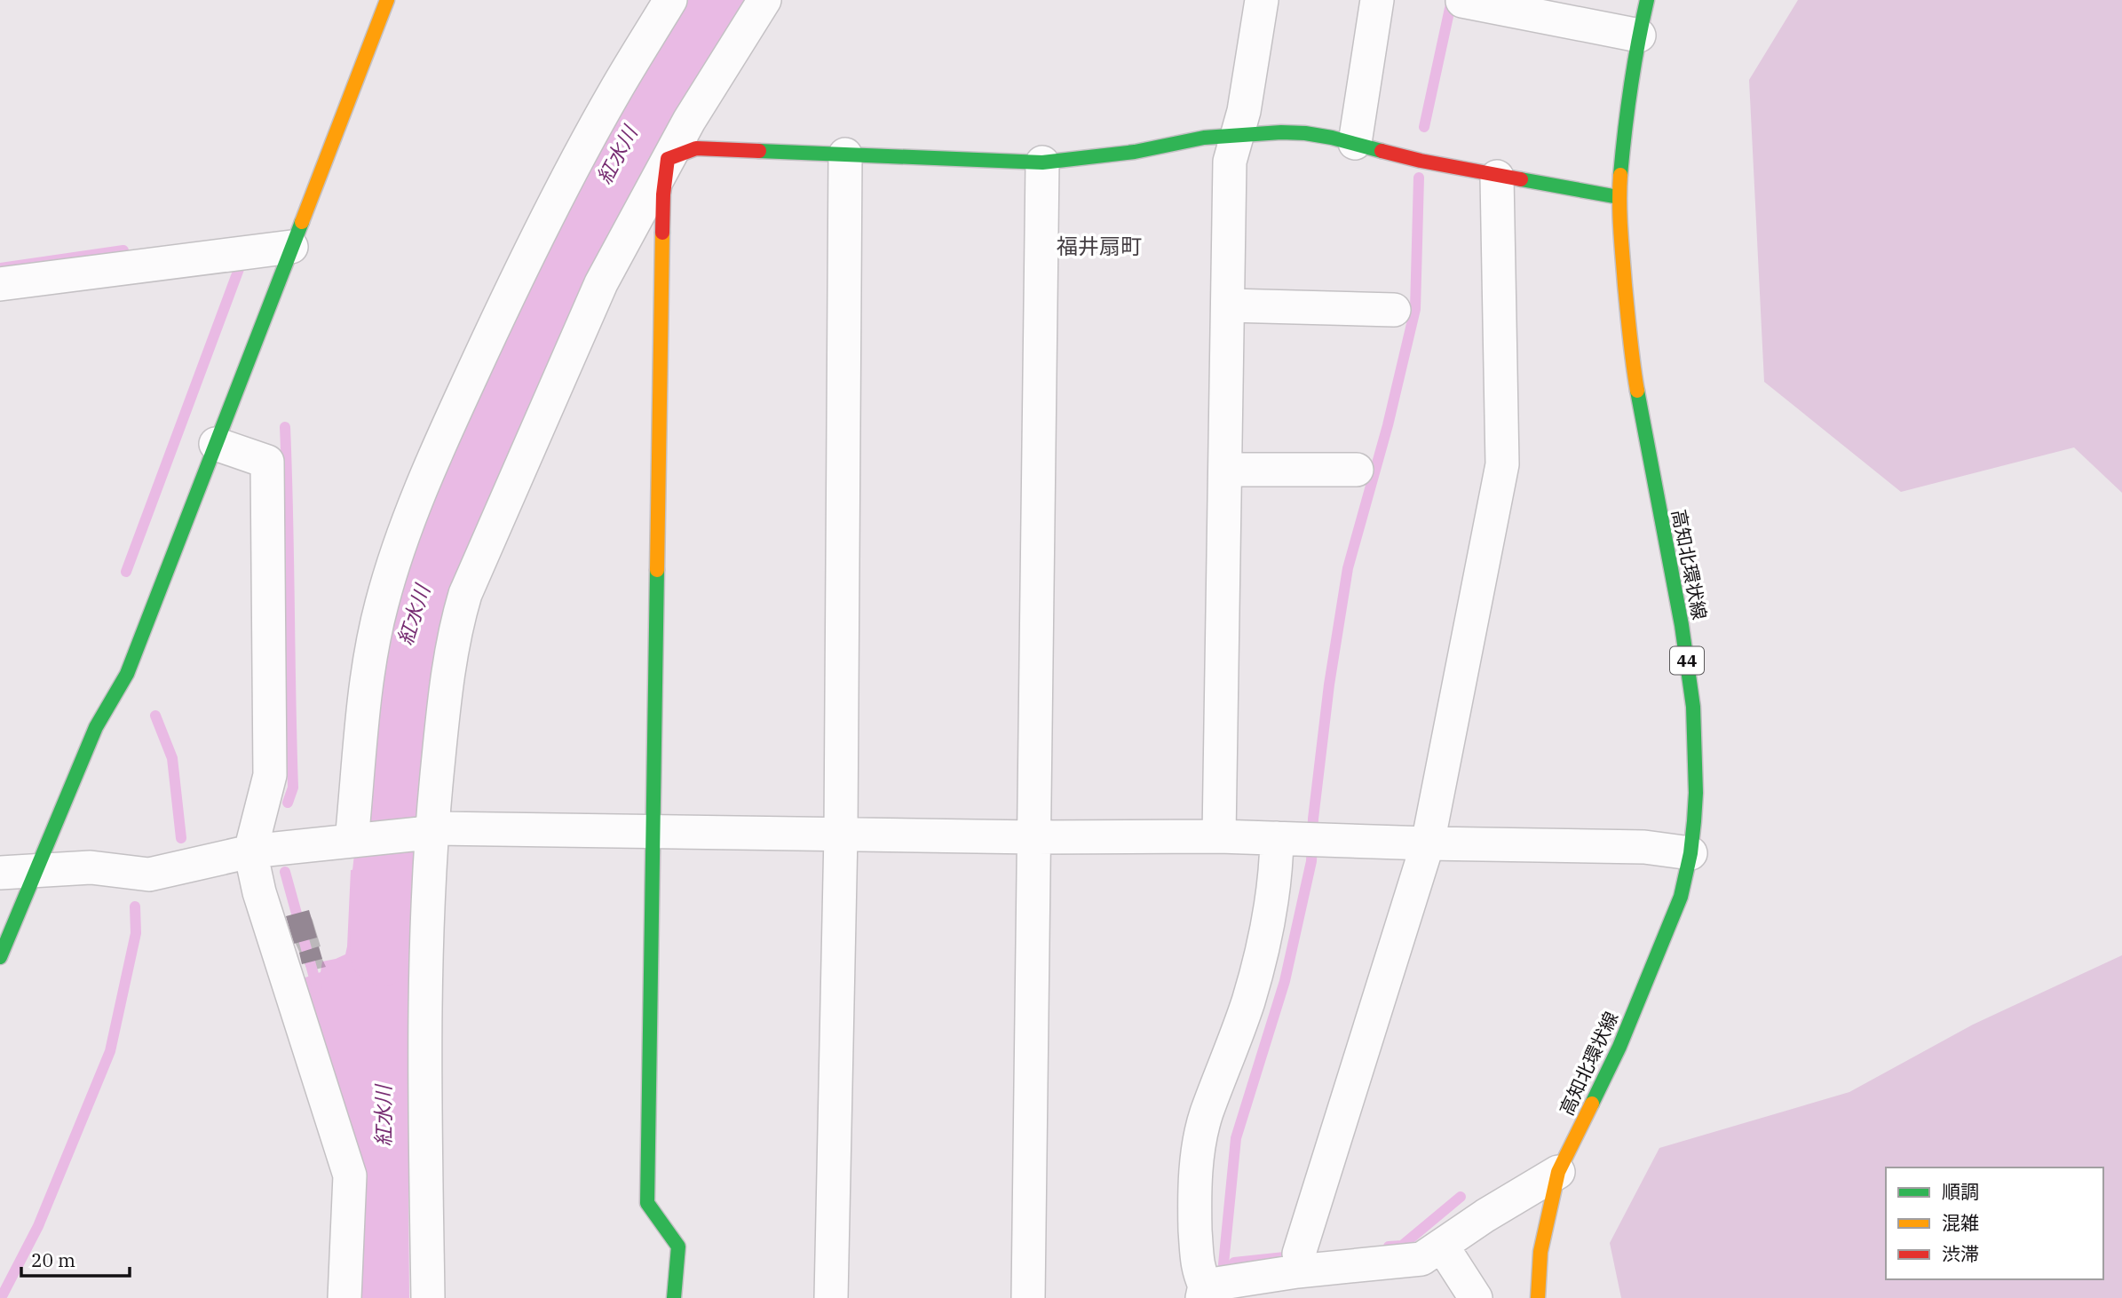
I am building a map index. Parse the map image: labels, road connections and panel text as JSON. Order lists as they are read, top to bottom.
{
  "streets": {
    "street": ["高知北環状線", "44"]
  },
  "districts": ["福井扇町"],
  "water": ["紅水川"],
  "legend": ["順調", "混雑", "渋滞"],
  "scale_bar": "20 m"
}
